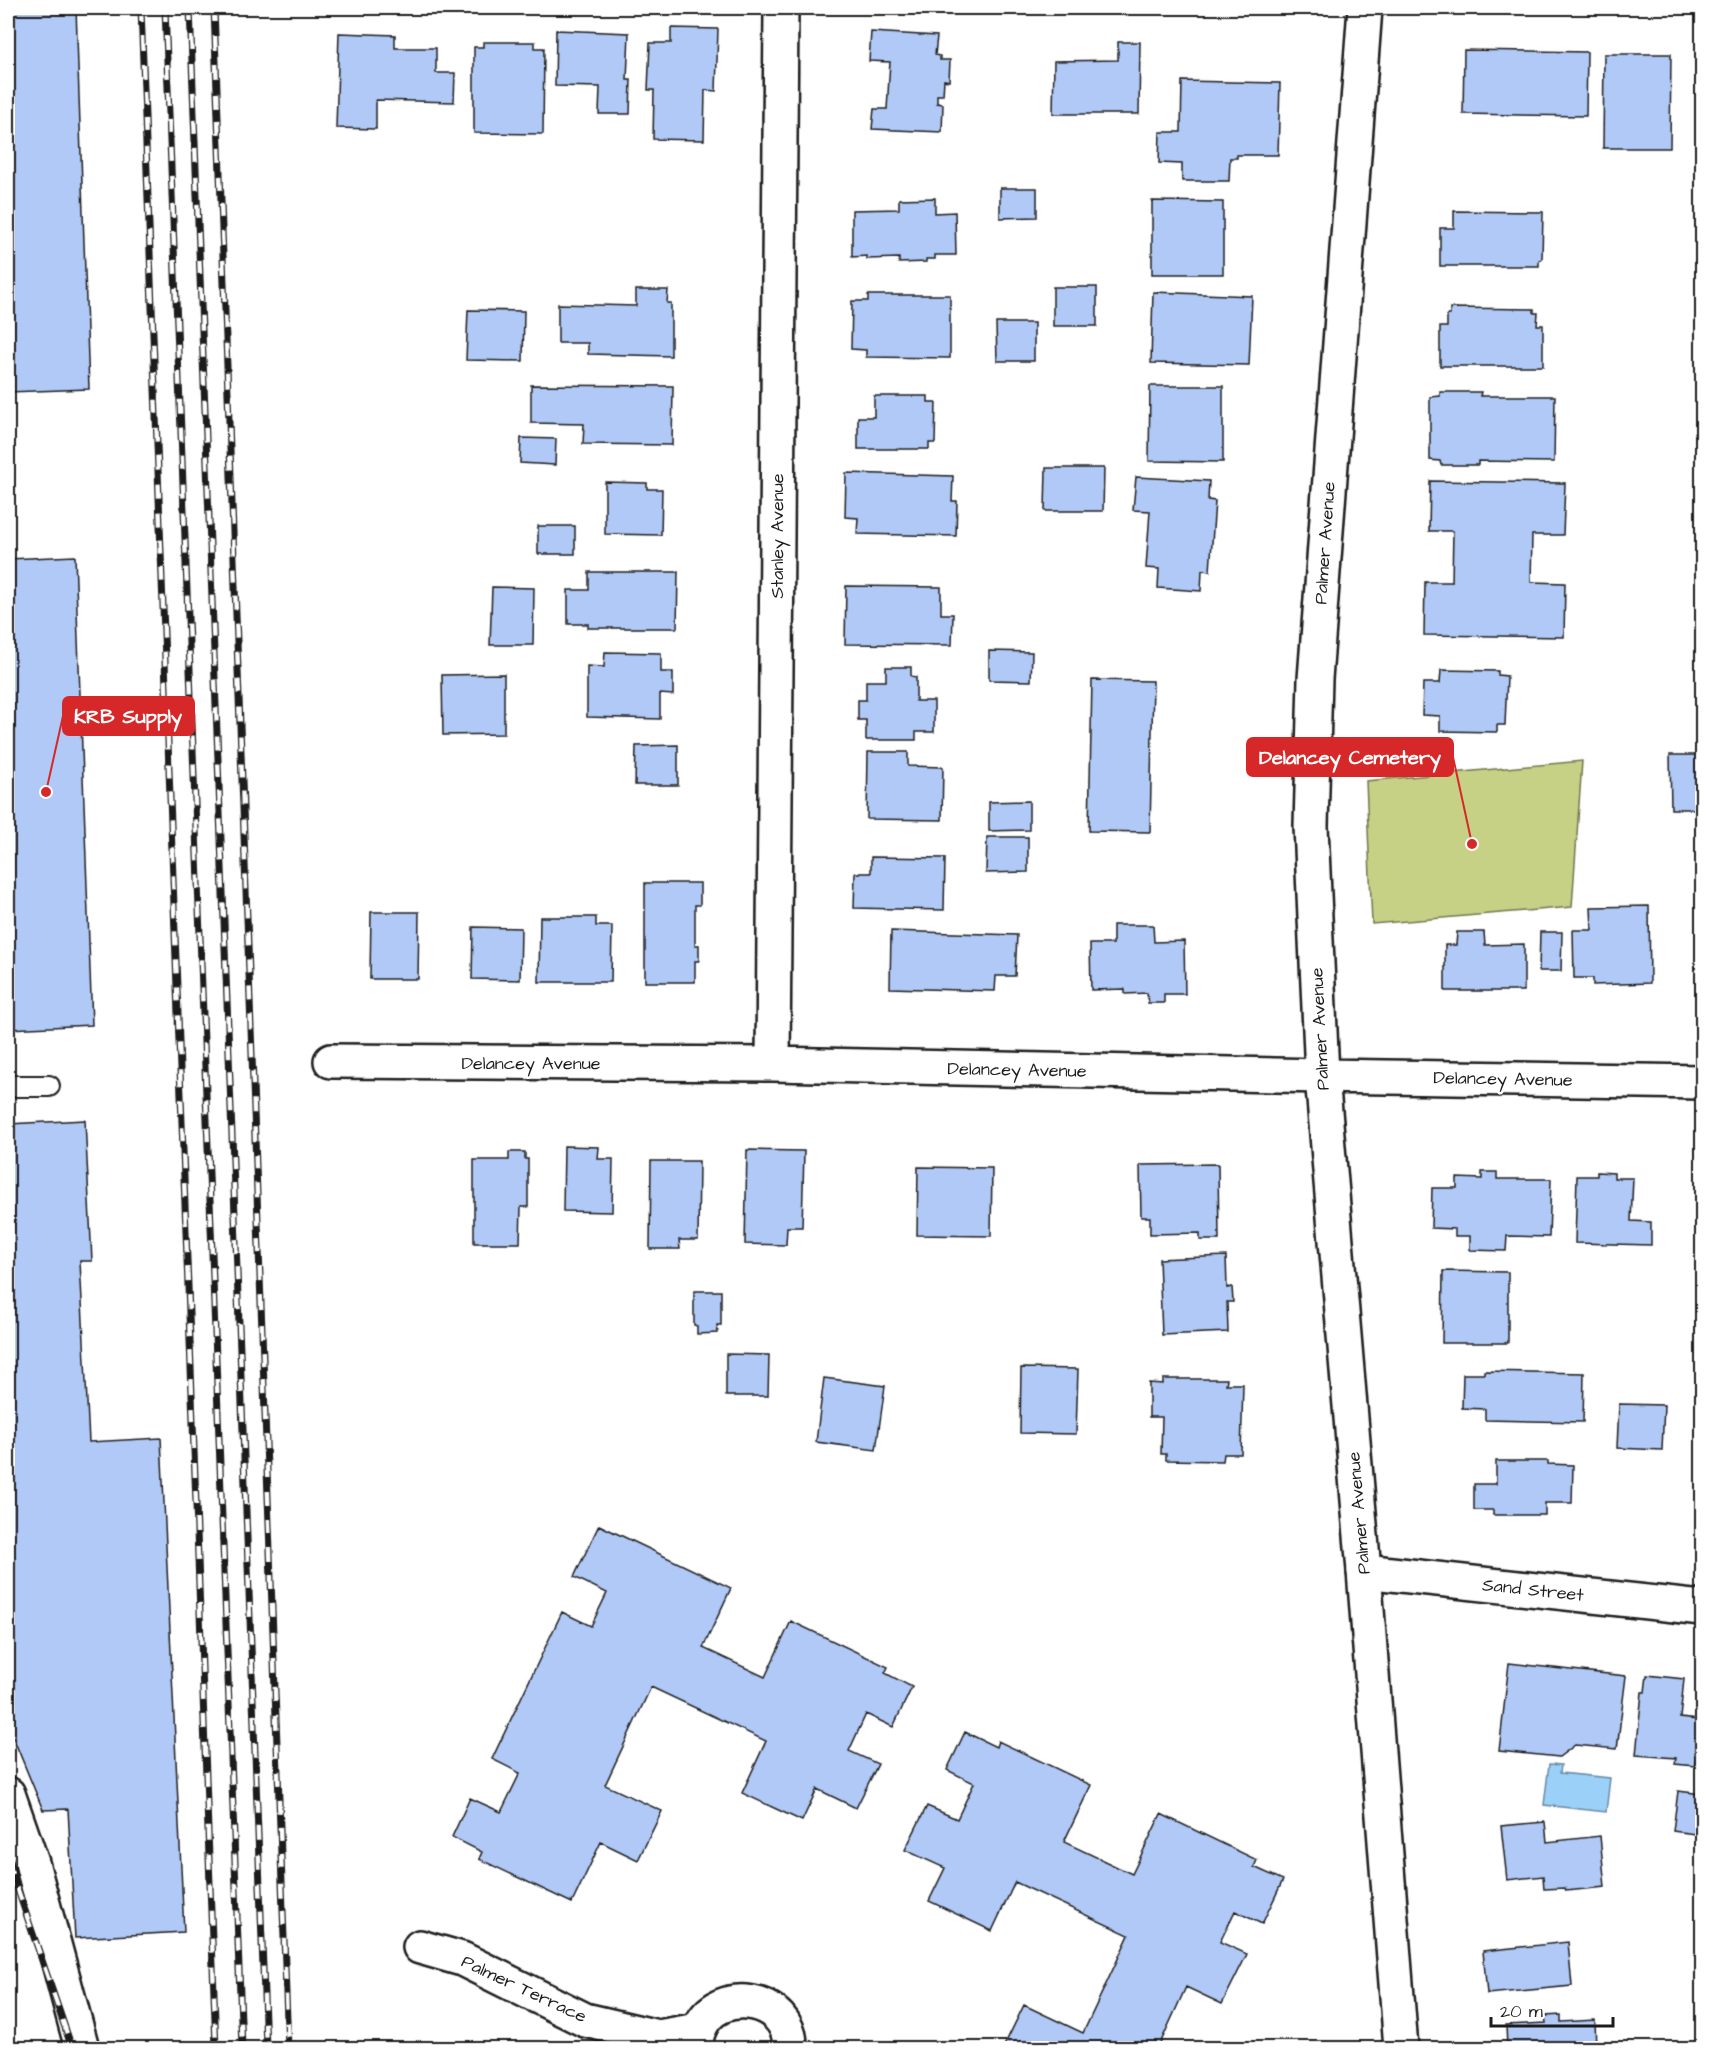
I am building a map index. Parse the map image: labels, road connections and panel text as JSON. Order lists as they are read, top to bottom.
{
  "streets": {
    "street": [
      "Stanley Avenue",
      "Palmer Avenue",
      "Delancey Avenue",
      "Sand Street",
      "Palmer Terrace"
    ]
  },
  "crossings": [
    ["Stanley Avenue", "Delancey Avenue"],
    ["Palmer Avenue", "Delancey Avenue"],
    ["Palmer Avenue", "Sand Street"]
  ],
  "places": ["KRB Supply", "Delancey Cemetery"],
  "scale_bar": "20 m"
}
